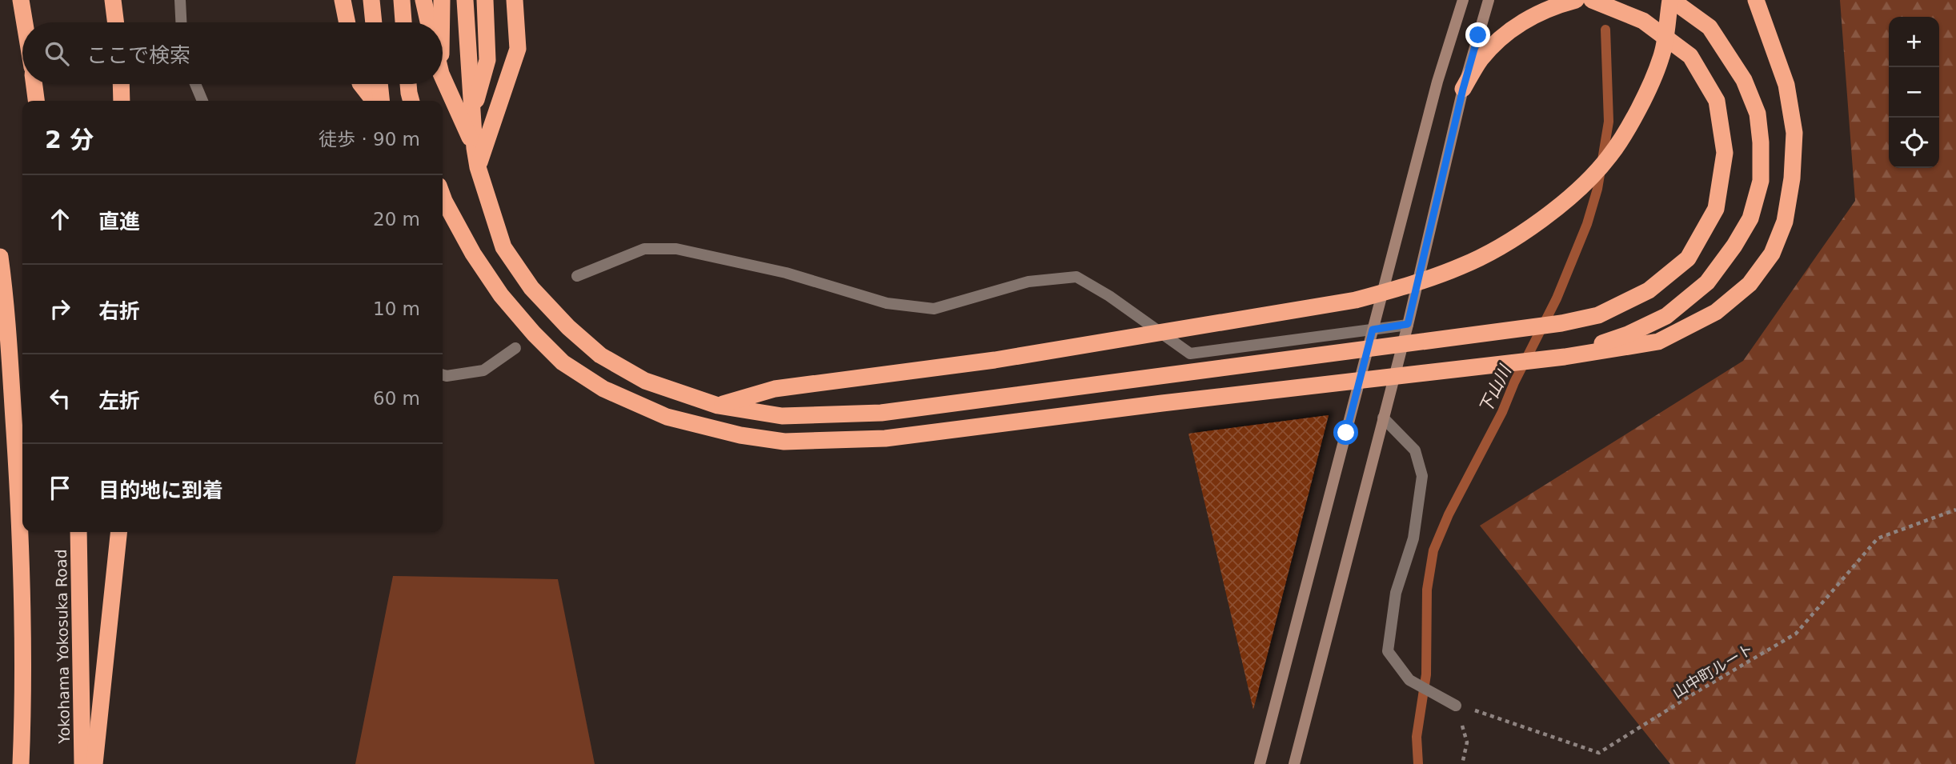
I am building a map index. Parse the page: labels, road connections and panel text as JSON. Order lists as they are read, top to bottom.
{
  "streets": {
    "highway": ["Yokohama Yokosuka Road"],
    "path": ["山中町ルート"]
  },
  "water": ["下山川"],
  "page": {
    "map_buttons": ["+", "−"],
    "search": "ここで検索",
    "heading": ["2 分", "徒歩 · 90 m"],
    "list": [
      ["直進", "20 m"],
      ["右折", "10 m"],
      ["左折", "60 m"],
      "目的地に到着"
    ]
  }
}
